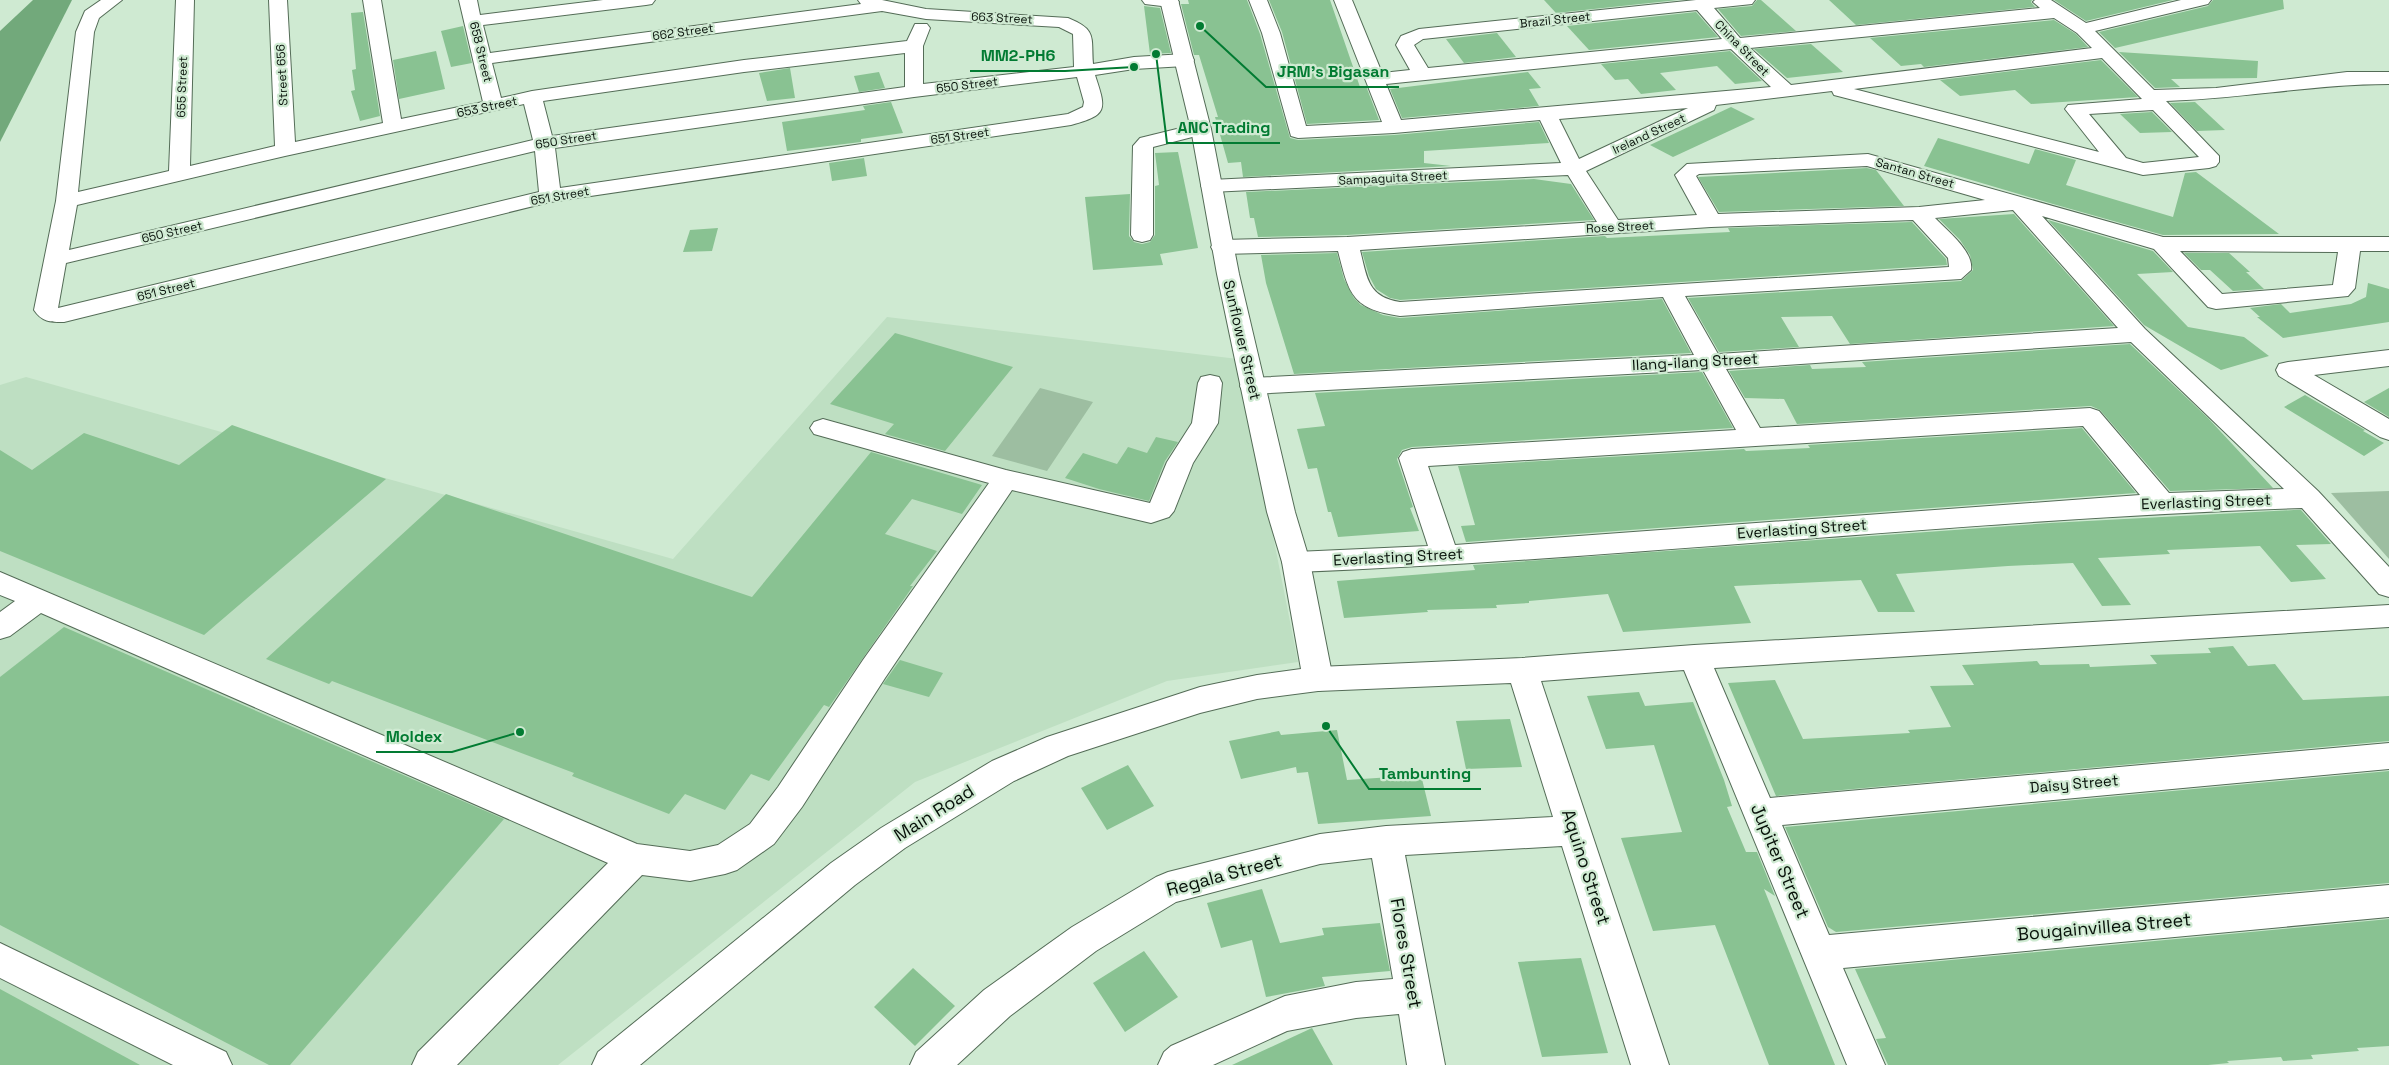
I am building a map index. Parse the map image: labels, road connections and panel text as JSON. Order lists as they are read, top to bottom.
{
  "streets": {
    "street": [
      "663 Street",
      "Brazil Street",
      "662 Street",
      "China Street",
      "658 Street",
      "Street 656",
      "650 Street",
      "655 Street",
      "653 Street",
      "Ireland Street",
      "651 Street",
      "Santan Street",
      "Sampaguita Street",
      "Rose Street",
      "Sunflower Street",
      "Ilang-ilang Street",
      "Everlasting Street",
      "Daisy Street",
      "Main Road",
      "Jupiter Street",
      "Aquino Street",
      "Regala Street",
      "Bougainvillea Street",
      "Flores Street"
    ]
  },
  "crossings": [
    ["663 Street", "662 Street"],
    ["663 Street", "650 Street"],
    ["663 Street", "651 Street"],
    ["Brazil Street", "China Street"],
    ["662 Street", "658 Street"],
    ["658 Street", "653 Street"],
    ["Street 656", "653 Street"],
    ["650 Street", "651 Street"],
    ["650 Street", "Sunflower Street"],
    ["655 Street", "653 Street"],
    ["Ireland Street", "Sampaguita Street"],
    ["Santan Street", "Rose Street"],
    ["Sampaguita Street", "Sunflower Street"],
    ["Rose Street", "Sunflower Street"],
    ["Sunflower Street", "Ilang-ilang Street"],
    ["Sunflower Street", "Everlasting Street"],
    ["Sunflower Street", "Main Road"],
    ["Daisy Street", "Jupiter Street"],
    ["Main Road", "Jupiter Street"],
    ["Main Road", "Aquino Street"],
    ["Jupiter Street", "Bougainvillea Street"],
    ["Aquino Street", "Regala Street"],
    ["Regala Street", "Flores Street"]
  ],
  "places": [
    "JRM's Bigasan",
    "ANC Trading",
    "MM2-PH6",
    "Tambunting",
    "Moldex"
  ]
}
